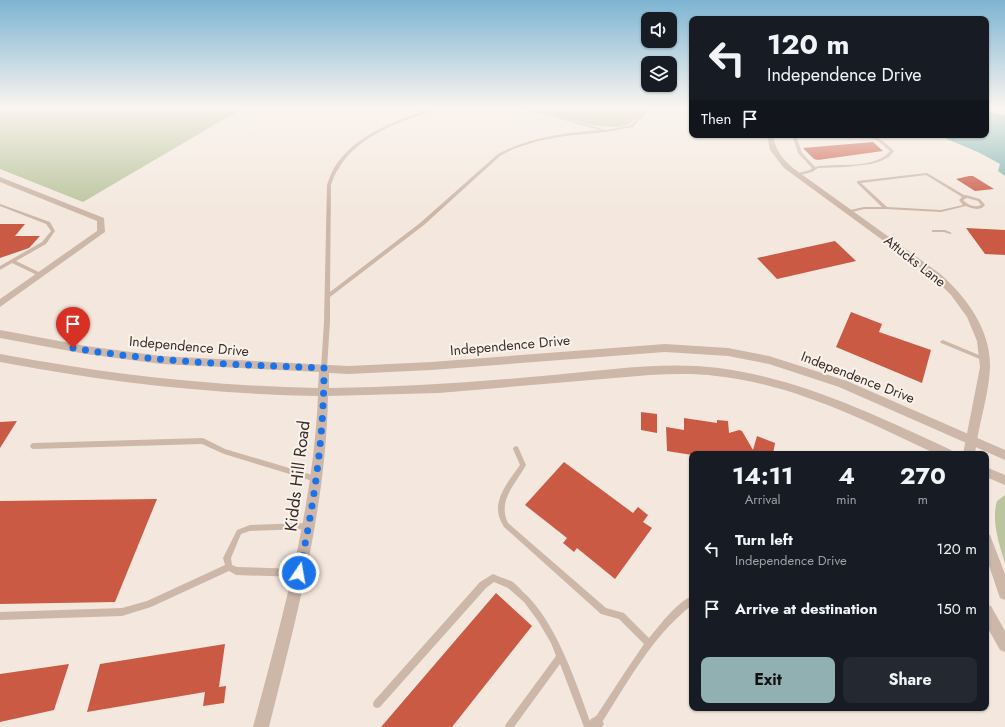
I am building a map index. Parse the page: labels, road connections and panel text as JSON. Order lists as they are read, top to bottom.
{
  "streets": {
    "street": ["Attucks Lane", "Independence Drive", "Kidds Hill Road"]
  },
  "crossings": [
    ["Attucks Lane", "Independence Drive"],
    ["Independence Drive", "Kidds Hill Road"]
  ],
  "page": {
    "turn": ["120 m", "Independence Drive"],
    "then": "Then",
    "eta": [
      "14:11",
      "Arrival",
      "4",
      "min",
      "270",
      "m"
    ],
    "list": [
      {
        "name": "Turn left",
        "note": "Independence Drive",
        "value": "120 m"
      },
      {
        "name": "Arrive at destination",
        "value": "150 m"
      }
    ],
    "buttons": ["Exit", "Share"]
  }
}
